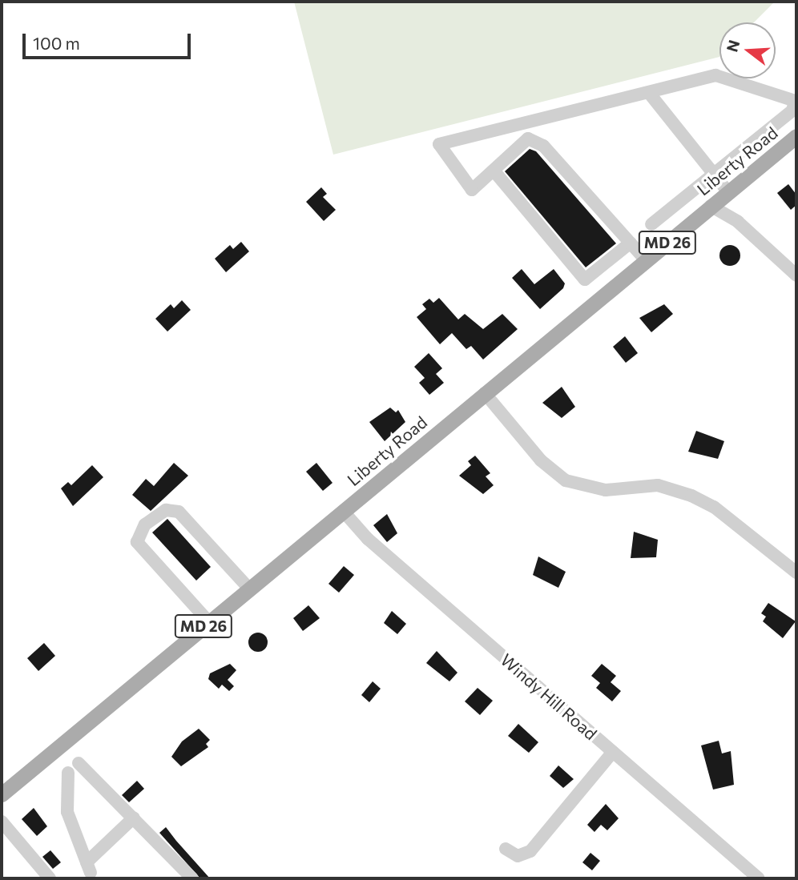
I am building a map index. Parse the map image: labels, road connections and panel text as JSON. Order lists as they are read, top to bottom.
{
  "streets": {
    "main road": ["Liberty Road", "MD 26"],
    "street": ["Windy Hill Road"]
  },
  "crossings": [
    ["Liberty Road", "Windy Hill Road"]
  ],
  "scale_bar": "100 m",
  "north": "left"
}
